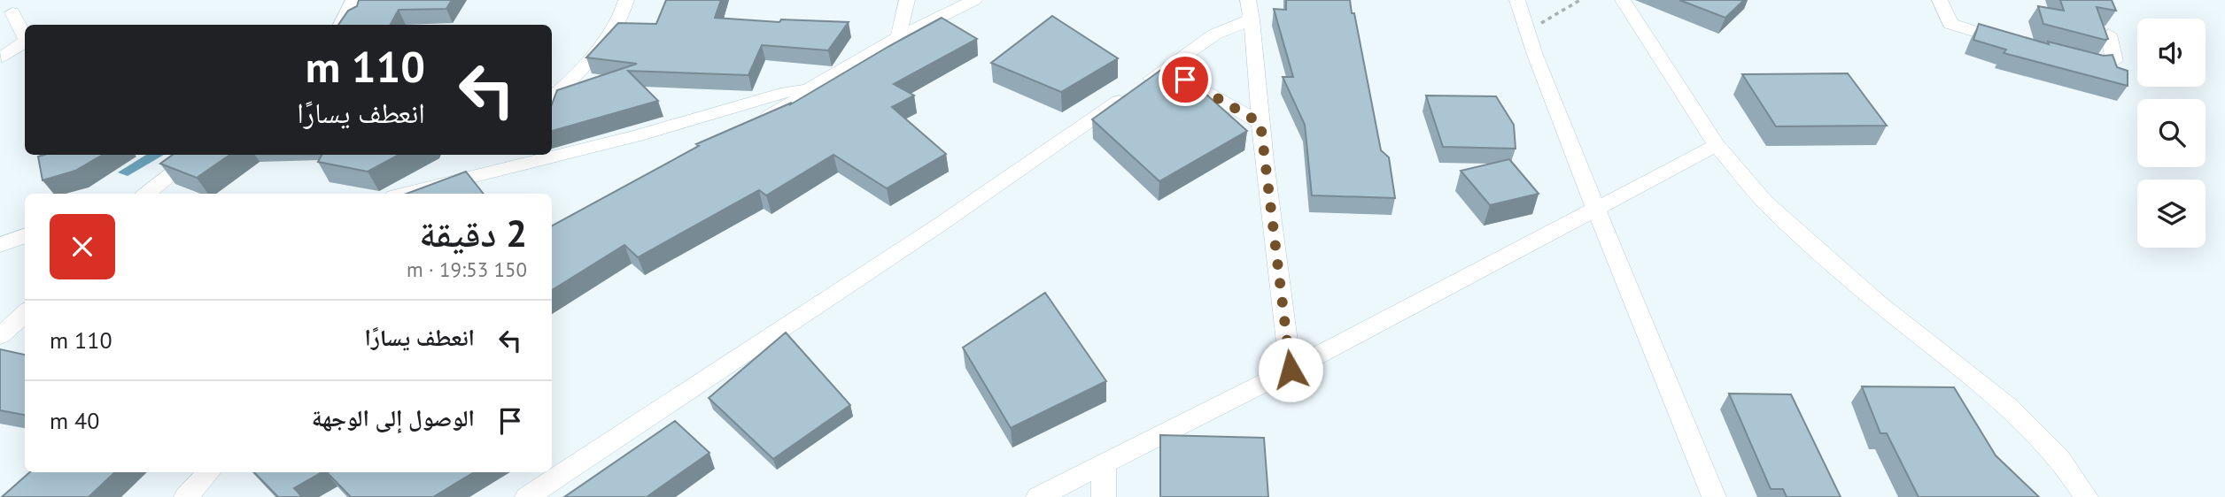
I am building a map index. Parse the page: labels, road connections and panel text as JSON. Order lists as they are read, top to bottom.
{
  "page": {
    "turn": ["110 m", "انعطف يسارًا"],
    "heading": ["2 دقيقة", "150 m · 19:53"],
    "list": [
      {
        "name": "انعطف يسارًا",
        "value": "110 m"
      },
      {
        "name": "الوصول إلى الوجهة",
        "value": "40 m"
      }
    ]
  }
}
